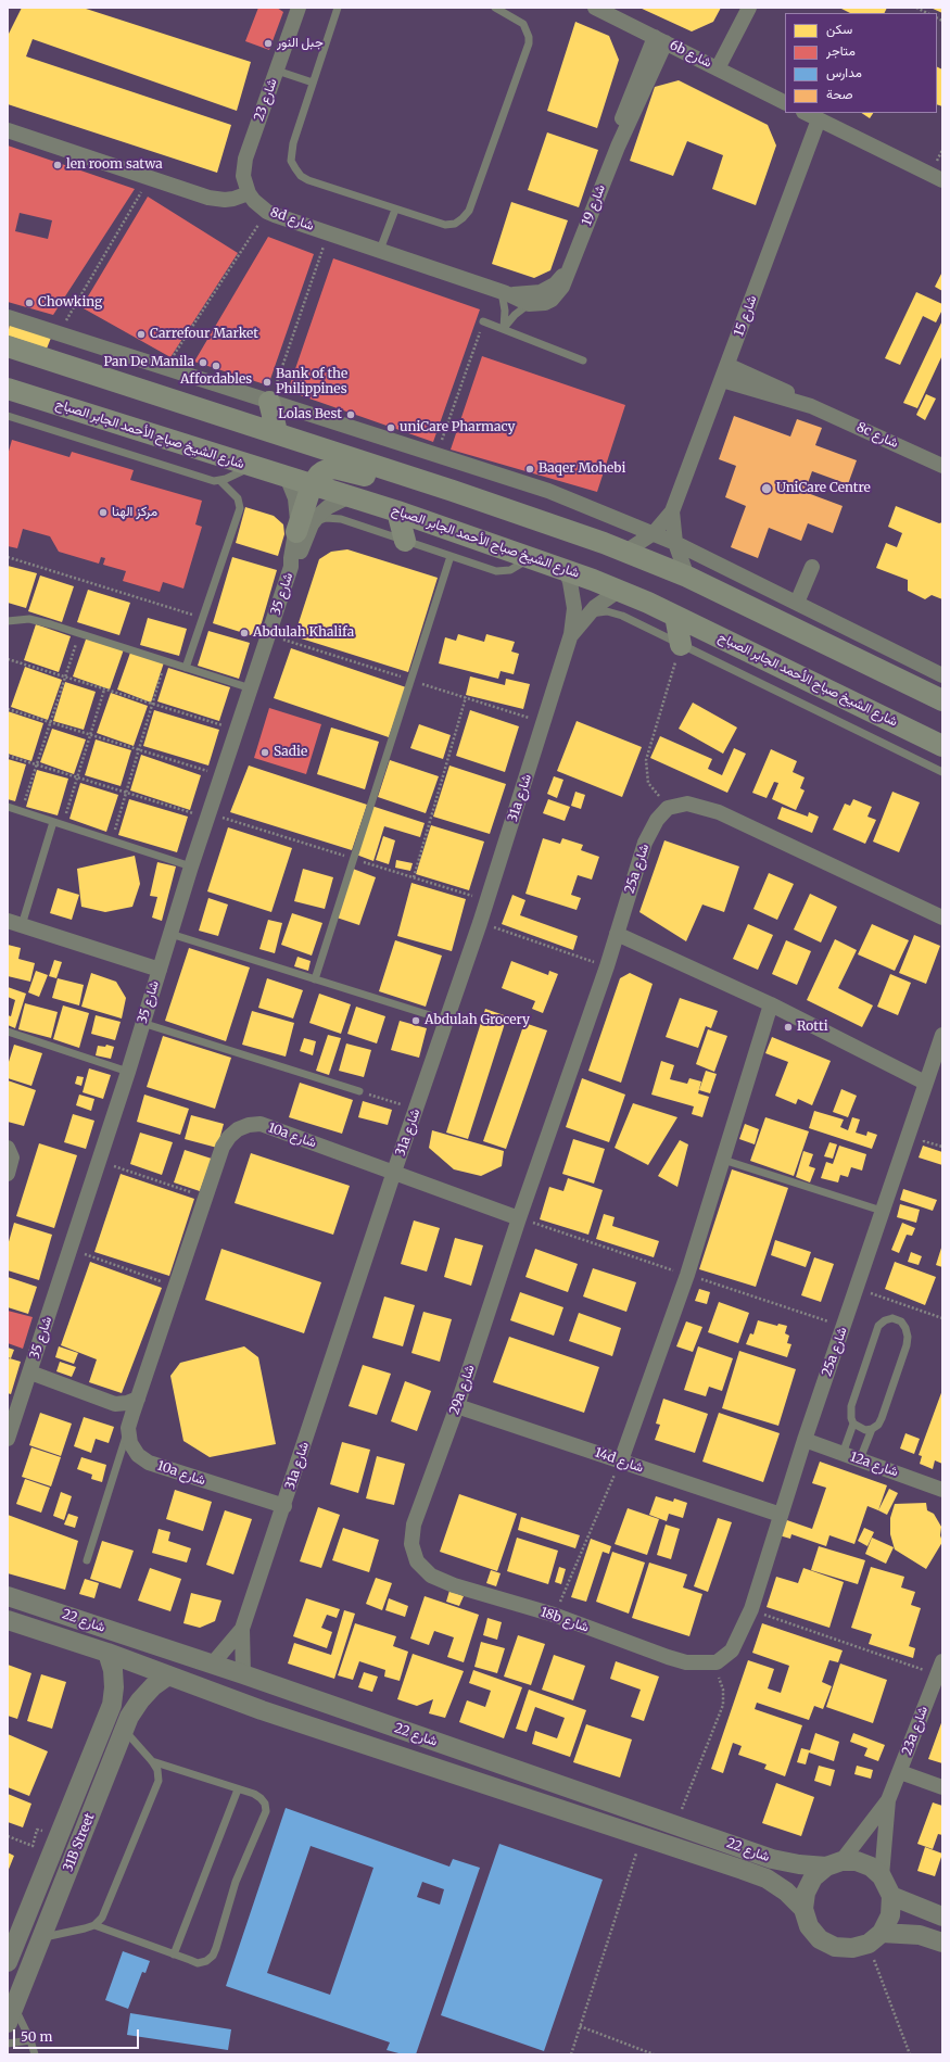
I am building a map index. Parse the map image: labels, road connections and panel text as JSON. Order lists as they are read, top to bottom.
{
  "streets": {
    "main road": ["شارع الشيخ صباح الأحمد الجابر الصباح"],
    "street": [
      "6b شارع",
      "شارع 23",
      "شارع 19",
      "8d شارع",
      "شارع 15",
      "8c شارع",
      "شارع 35",
      "31a شارع",
      "25a شارع",
      "10a شارع",
      "29a شارع",
      "14d شارع",
      "12a شارع",
      "18b شارع",
      "شارع 22",
      "23a شارع",
      "31B Street"
    ]
  },
  "crossings": [
    ["6b شارع", "شارع 19"],
    ["شارع 23", "8d شارع"],
    ["شارع 19", "8d شارع"],
    ["شارع 15", "8c شارع"],
    ["شارع الشيخ صباح الأحمد الجابر الصباح", "شارع 35"],
    ["شارع الشيخ صباح الأحمد الجابر الصباح", "31a شارع"],
    ["31a شارع", "10a شارع"],
    ["31a شارع", "شارع 22"],
    ["25a شارع", "10a شارع"],
    ["25a شارع", "29a شارع"],
    ["25a شارع", "14d شارع"],
    ["25a شارع", "12a شارع"],
    ["25a شارع", "18b شارع"],
    ["10a شارع", "29a شارع"],
    ["29a شارع", "14d شارع"],
    ["29a شارع", "18b شارع"],
    ["شارع 22", "23a شارع"],
    ["شارع 22", "31B Street"]
  ],
  "places": [
    "جبل النور",
    "len room satwa",
    "Chowking",
    "Carrefour Market",
    "Pan De Manila",
    "Affordables",
    "Bank of the Philippines",
    "Lolas Best",
    "uniCare Pharmacy",
    "Baqer Mohebi",
    "UniCare Centre",
    "مركز الهنا",
    "Abdulah Khalifa",
    "Sadie",
    "Abdulah Grocery",
    "Rotti"
  ],
  "legend": [
    "سكن",
    "متاجر",
    "مدارس",
    "صحة"
  ],
  "scale_bar": "50 m"
}
